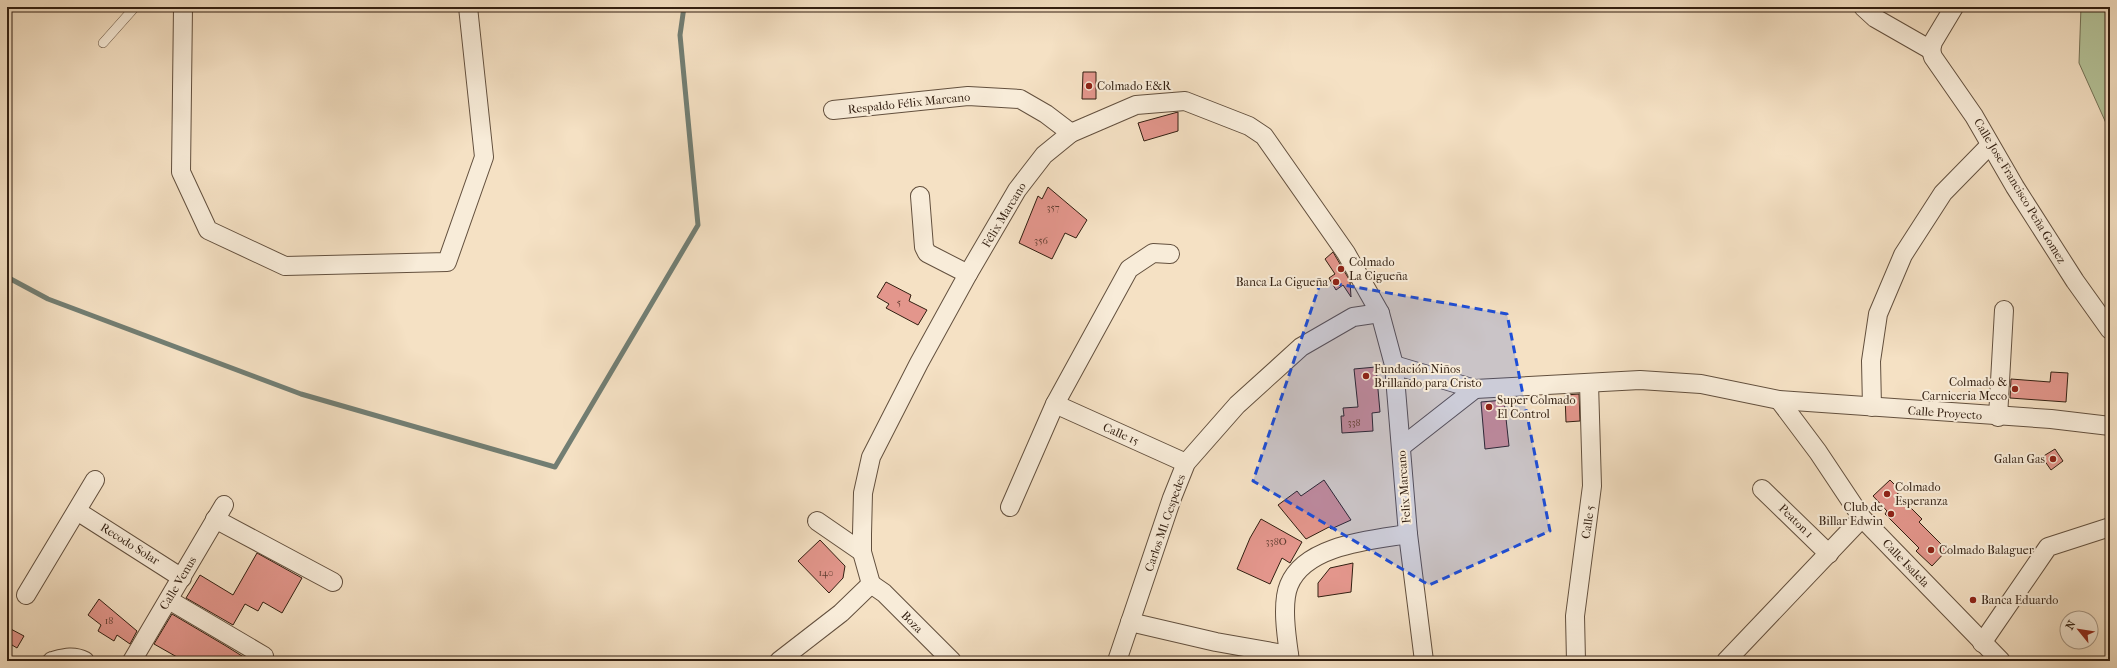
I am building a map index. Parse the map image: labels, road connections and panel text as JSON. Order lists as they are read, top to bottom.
{
  "streets": {
    "street": [
      "Respaldo Félix Marcano",
      "Calle Jose Francisco Peña Gomez",
      "Félix Marcano",
      "Calle Proyecto",
      "Calle 15",
      "Felix Marcano",
      "Peaton 1",
      "Calle 5",
      "Carlos Ml. Cespedes",
      "Recodo Solar",
      "Calle Isalela",
      "Calle Venus",
      "Boza"
    ]
  },
  "crossings": [
    ["Respaldo Félix Marcano", "Félix Marcano"],
    ["Félix Marcano", "Felix Marcano"],
    ["Félix Marcano", "Carlos Ml. Cespedes"],
    ["Félix Marcano", "Boza"],
    ["Calle Proyecto", "Felix Marcano"],
    ["Calle Proyecto", "Calle 5"],
    ["Calle Proyecto", "Calle Isalela"],
    ["Calle 15", "Carlos Ml. Cespedes"],
    ["Felix Marcano", "Carlos Ml. Cespedes"],
    ["Recodo Solar", "Calle Venus"]
  ],
  "places": [
    "Colmado E&R",
    "Colmado La Cigueña",
    "Banca La Cigueña",
    "Fundación Niños Brillando para Cristo",
    "Colmado & Carniceria Meco",
    "Super Colmado El Control",
    "Galan Gas",
    "Colmado Esperanza",
    "Club de Billar Edwin",
    "Colmado Balaguer",
    "Banca Eduardo"
  ],
  "house_numbers": [
    "357",
    "356",
    "5",
    "338",
    "338O",
    "140",
    "18"
  ],
  "north": "top left"
}
